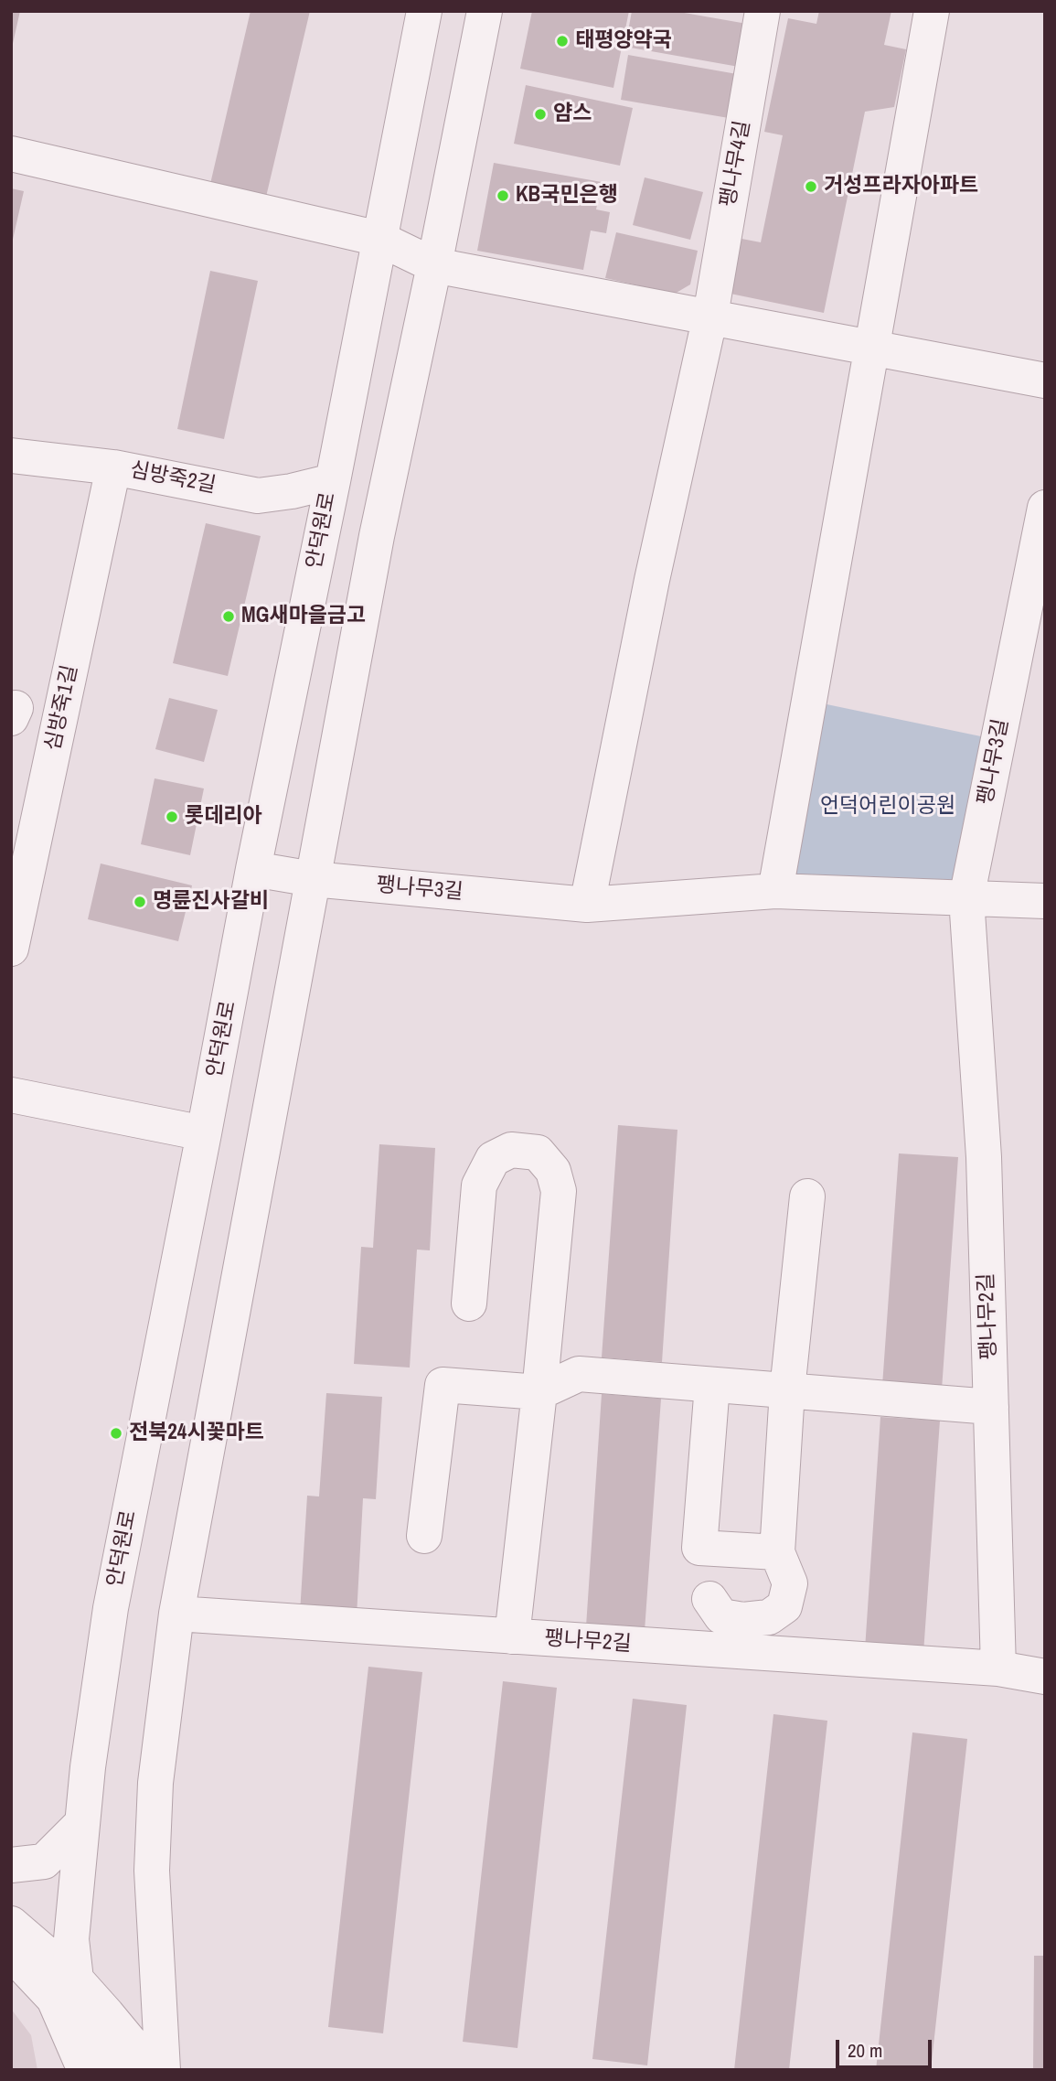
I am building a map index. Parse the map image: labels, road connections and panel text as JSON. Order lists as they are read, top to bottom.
{
  "streets": {
    "street": [
      "팽나무4길",
      "심방죽2길",
      "안덕원로",
      "심방죽1길",
      "팽나무3길",
      "팽나무2길"
    ]
  },
  "crossings": [
    ["팽나무4길", "팽나무3길"],
    ["심방죽2길", "안덕원로"],
    ["심방죽2길", "심방죽1길"],
    ["안덕원로", "팽나무3길"],
    ["팽나무3길", "팽나무2길"]
  ],
  "parks": ["언덕어린이공원"],
  "places": [
    "태평양약국",
    "얌스",
    "거성프라자아파트",
    "KB국민은행",
    "MG새마을금고",
    "롯데리아",
    "명륜진사갈비",
    "전북24시꽃마트"
  ],
  "scale_bar": "20 m"
}
